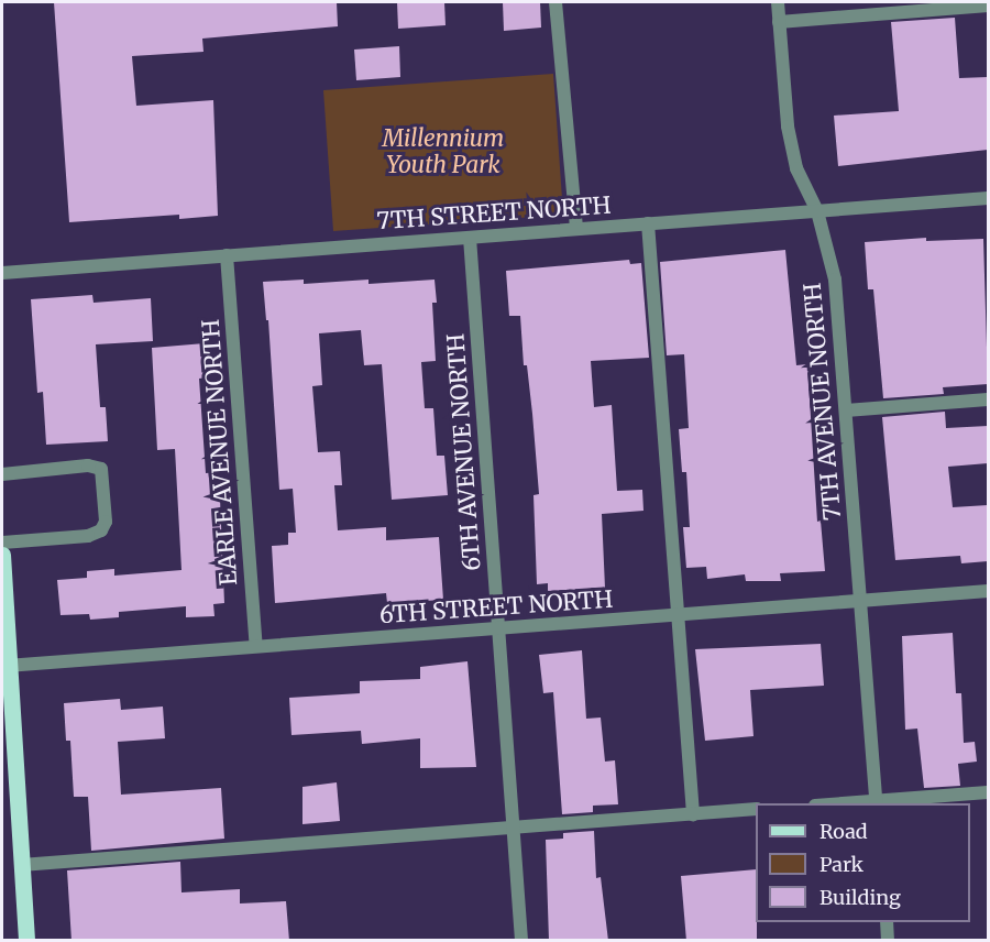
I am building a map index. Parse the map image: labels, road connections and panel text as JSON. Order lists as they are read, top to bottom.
{
  "streets": {
    "street": [
      "7TH STREET NORTH",
      "7TH AVENUE NORTH",
      "EARLE AVENUE NORTH",
      "6TH AVENUE NORTH",
      "6TH STREET NORTH"
    ]
  },
  "crossings": [
    ["7TH STREET NORTH", "7TH AVENUE NORTH"],
    ["7TH STREET NORTH", "EARLE AVENUE NORTH"],
    ["7TH STREET NORTH", "6TH AVENUE NORTH"],
    ["7TH AVENUE NORTH", "6TH STREET NORTH"],
    ["EARLE AVENUE NORTH", "6TH STREET NORTH"],
    ["6TH AVENUE NORTH", "6TH STREET NORTH"]
  ],
  "parks": ["Millennium Youth Park"],
  "legend": ["Road", "Park", "Building"]
}
